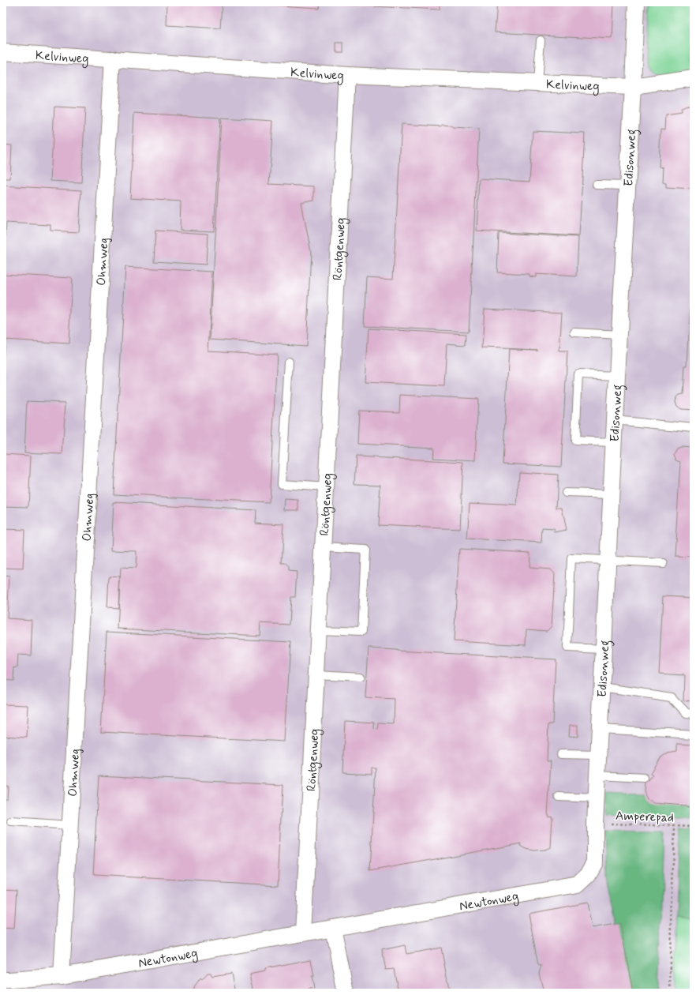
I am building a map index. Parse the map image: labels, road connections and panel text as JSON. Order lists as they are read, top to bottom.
{
  "streets": {
    "street": [
      "Kelvinweg",
      "Edisonweg",
      "Röntgenweg",
      "Ohmweg",
      "Newtonweg"
    ],
    "path": ["Amperepad"]
  },
  "crossings": [
    ["Kelvinweg", "Edisonweg"],
    ["Kelvinweg", "Röntgenweg"],
    ["Kelvinweg", "Ohmweg"],
    ["Edisonweg", "Amperepad"],
    ["Edisonweg", "Newtonweg"],
    ["Röntgenweg", "Newtonweg"],
    ["Ohmweg", "Newtonweg"],
    ["Amperepad", "Newtonweg"]
  ]
}
